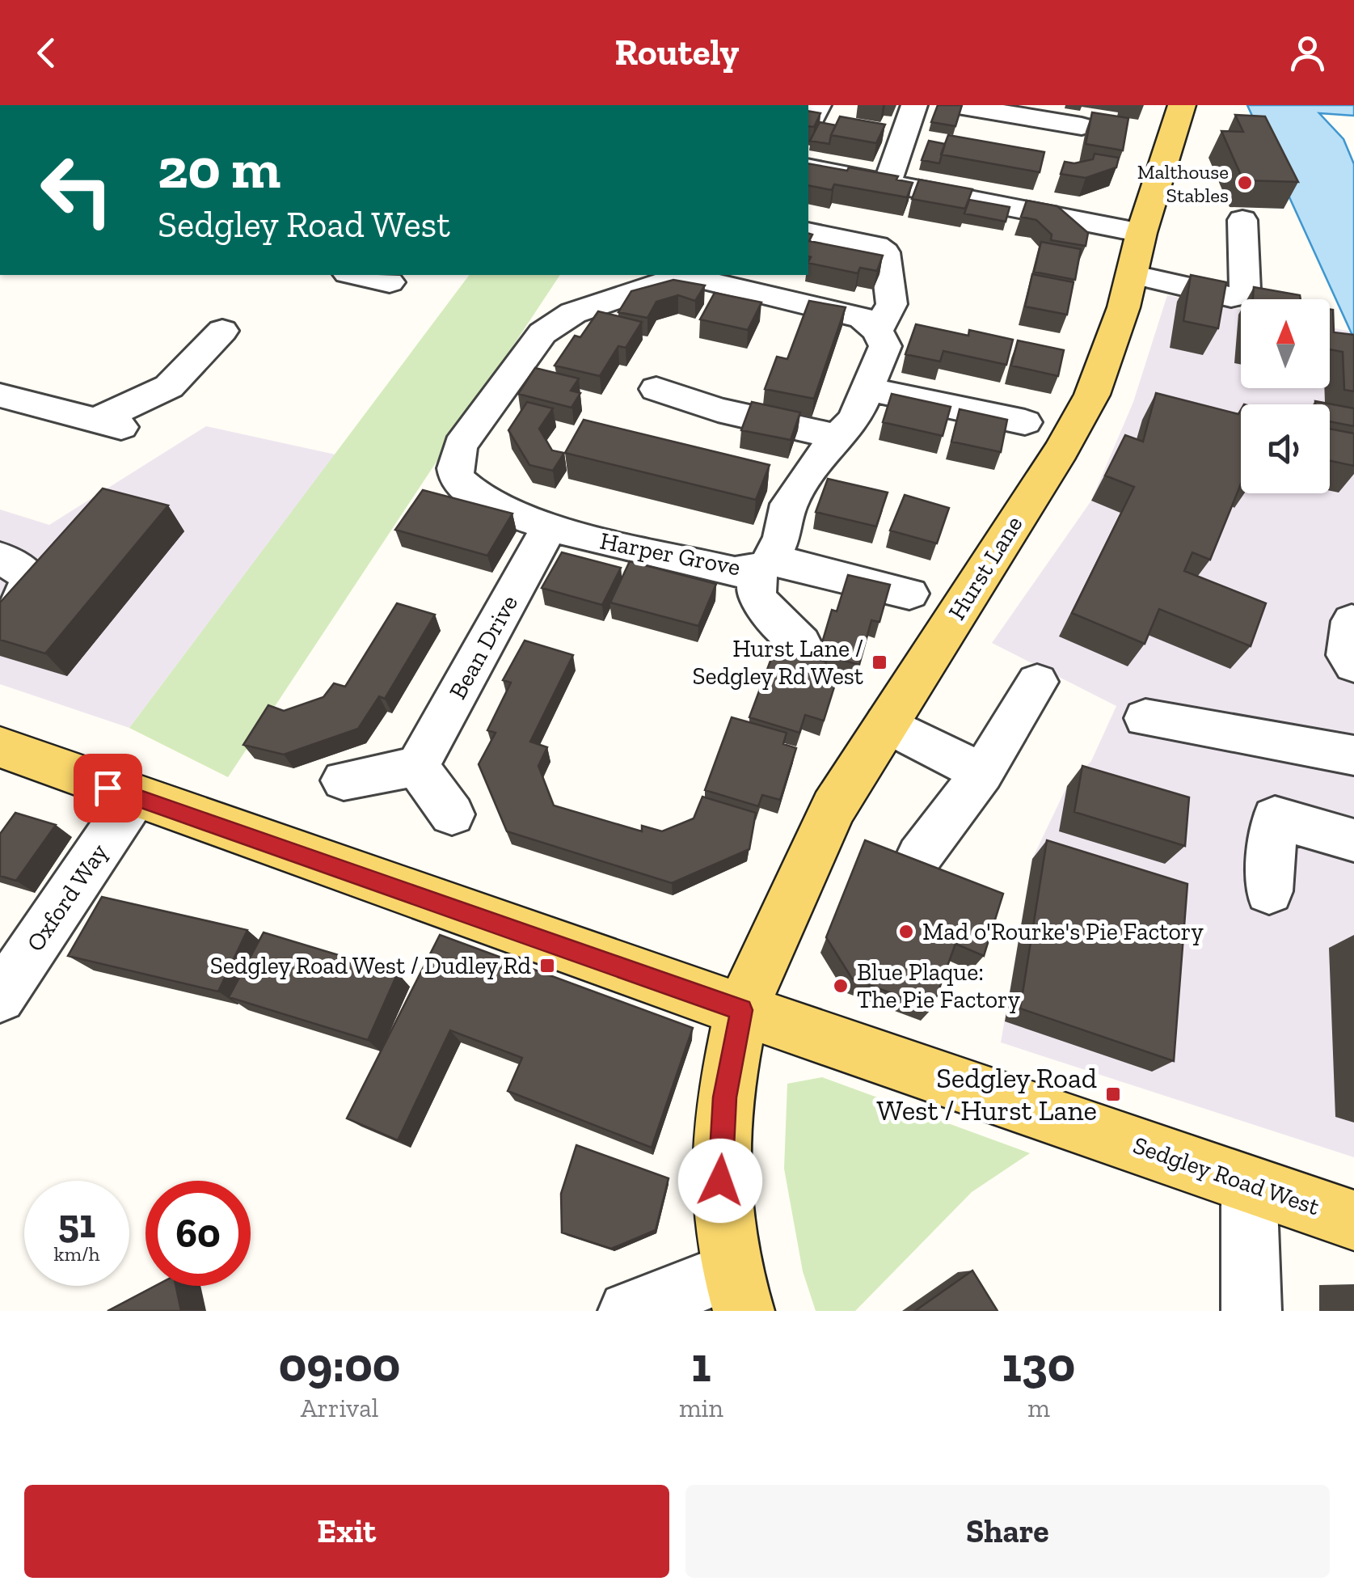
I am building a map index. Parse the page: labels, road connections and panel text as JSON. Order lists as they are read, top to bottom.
{
  "streets": {
    "main road": ["Hurst Lane", "Sedgley Road West"],
    "street": ["Harper Grove", "Bean Drive", "Oxford Way"]
  },
  "crossings": [
    ["Harper Grove", "Bean Drive"],
    ["Hurst Lane", "Sedgley Road West"],
    ["Oxford Way", "Sedgley Road West"]
  ],
  "places": {
    "other": ["Malthouse Stables", "Mad o'Rourke's Pie Factory", "Blue Plaque: The Pie Factory"],
    "transit": ["Hurst Lane / Sedgley Rd West", "Sedgley Road West / Dudley Rd", "Sedgley Road West / Hurst Lane"]
  },
  "north": "top",
  "page": {
    "header": "Routely",
    "turn": ["20 m", "Sedgley Road West"],
    "speed": "51 km/h",
    "limit": "60",
    "eta": [
      "09:00",
      "Arrival",
      "1",
      "min",
      "130",
      "m"
    ],
    "buttons": ["Exit", "Share"]
  }
}
